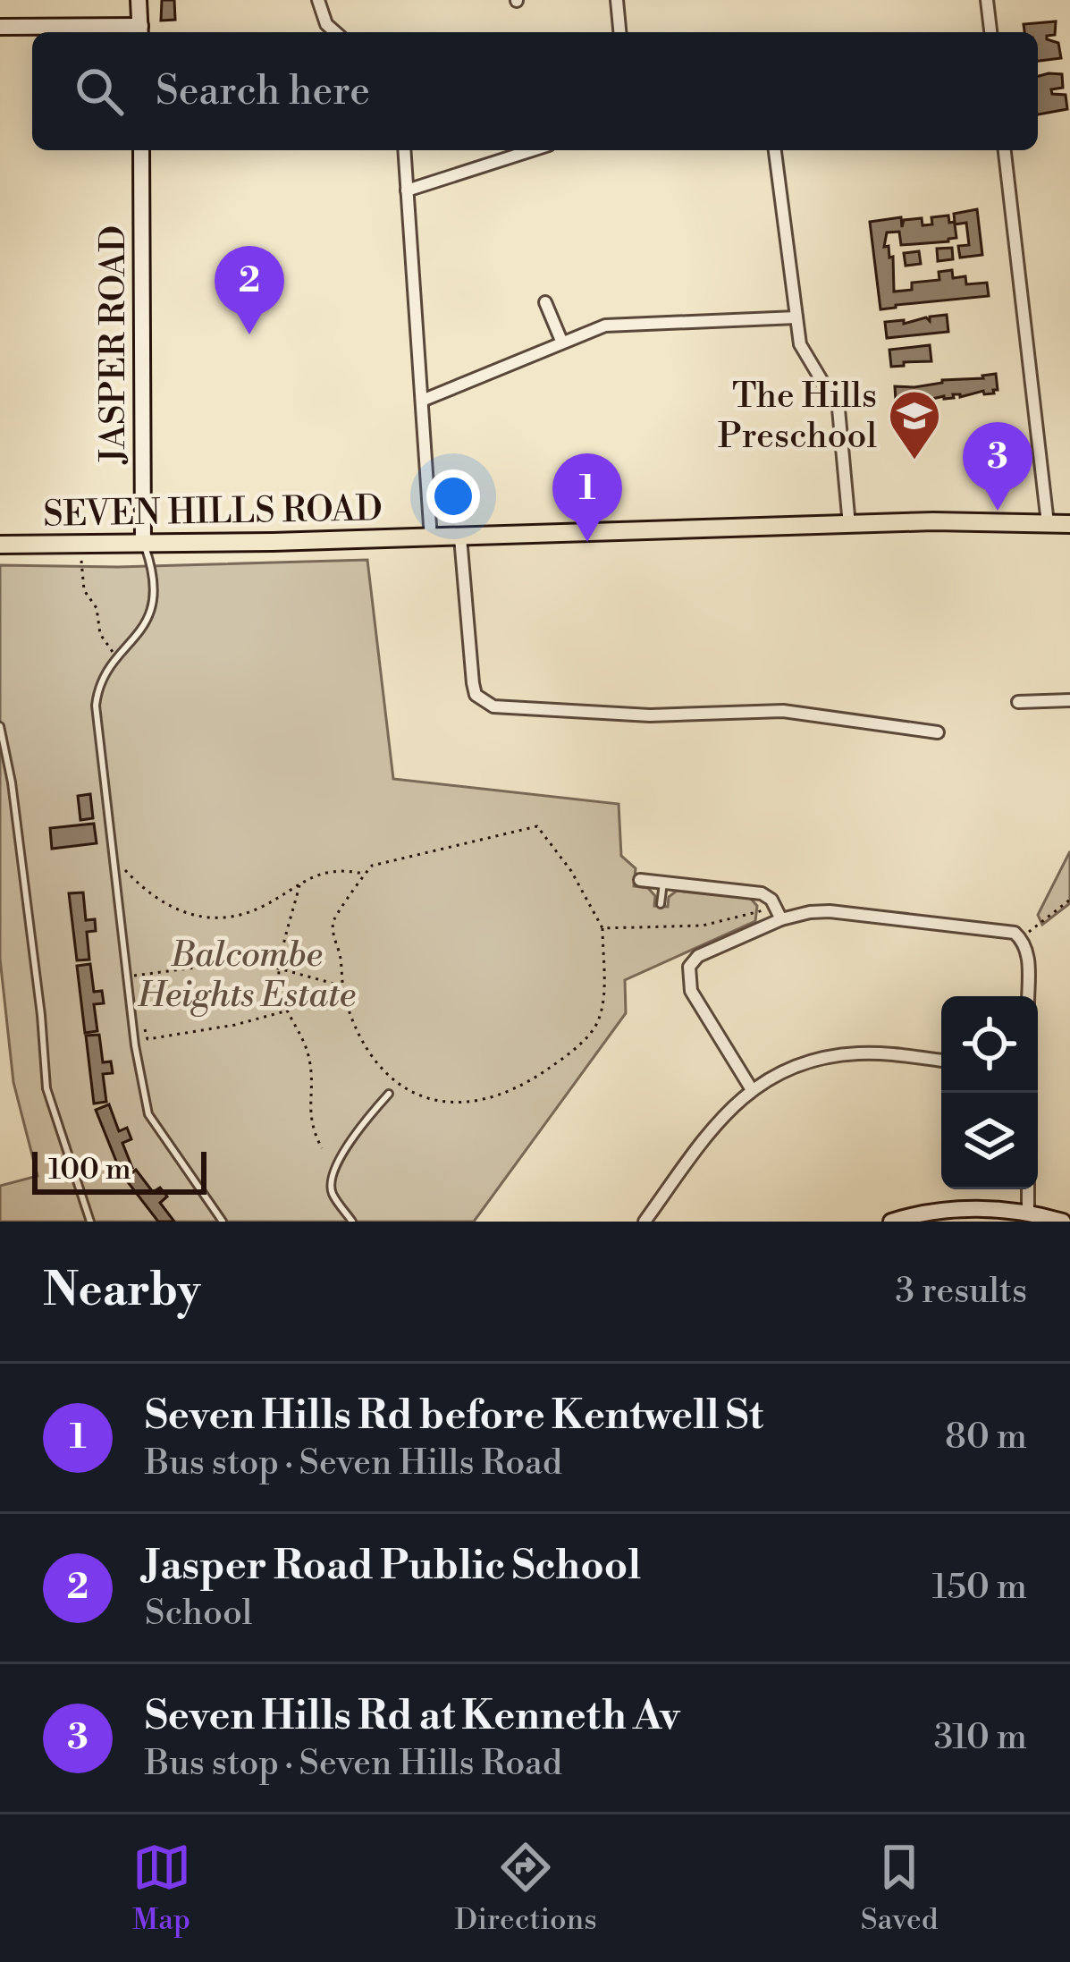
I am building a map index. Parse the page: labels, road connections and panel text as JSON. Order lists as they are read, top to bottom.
{
  "streets": {
    "main road": ["SEVEN HILLS ROAD"],
    "street": ["JASPER ROAD"]
  },
  "crossings": [
    ["JASPER ROAD", "SEVEN HILLS ROAD"]
  ],
  "parks": ["Balcombe Heights Estate"],
  "places": {
    "school or university": ["The Hills Preschool"]
  },
  "scale_bar": "100 m",
  "page": {
    "search": "Search here",
    "pins": ["2", "3", "1"],
    "scale": "100 m",
    "heading": ["Nearby", "3 results"],
    "list": [
      {
        "mark": "1",
        "name": "Seven Hills Rd before Kentwell St",
        "note": "Bus stop · Seven Hills Road",
        "value": "80 m"
      },
      {
        "mark": "2",
        "name": "Jasper Road Public School",
        "note": "School",
        "value": "150 m"
      },
      {
        "mark": "3",
        "name": "Seven Hills Rd at Kenneth Av",
        "note": "Bus stop · Seven Hills Road",
        "value": "310 m"
      }
    ],
    "nav": ["Map", "Directions", "Saved"]
  }
}
